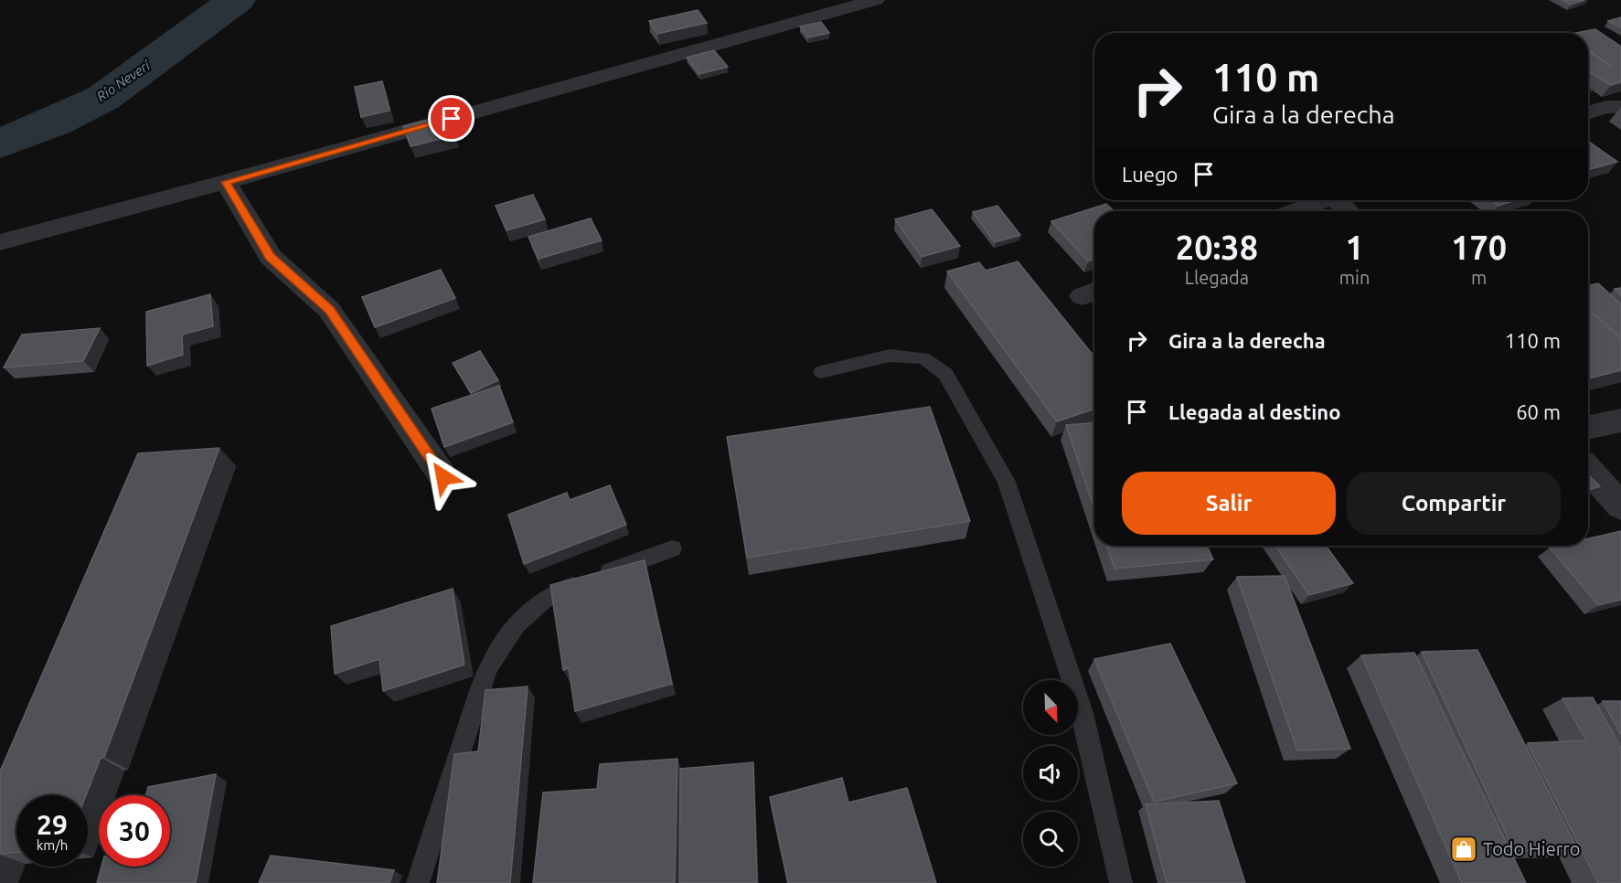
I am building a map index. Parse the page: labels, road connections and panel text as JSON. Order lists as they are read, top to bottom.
{
  "water": ["Río Neverí"],
  "places": {
    "shop": ["Todo Hierro"]
  },
  "north": "bottom right",
  "page": {
    "turn": ["110 m", "Gira a la derecha"],
    "then": "Luego",
    "eta": [
      "20:38",
      "Llegada",
      "1",
      "min",
      "170",
      "m"
    ],
    "list": [
      {
        "name": "Gira a la derecha",
        "value": "110 m"
      },
      {
        "name": "Llegada al destino",
        "value": "60 m"
      }
    ],
    "buttons": ["Salir", "Compartir"],
    "speed": "29 km/h",
    "limit": "30"
  }
}
